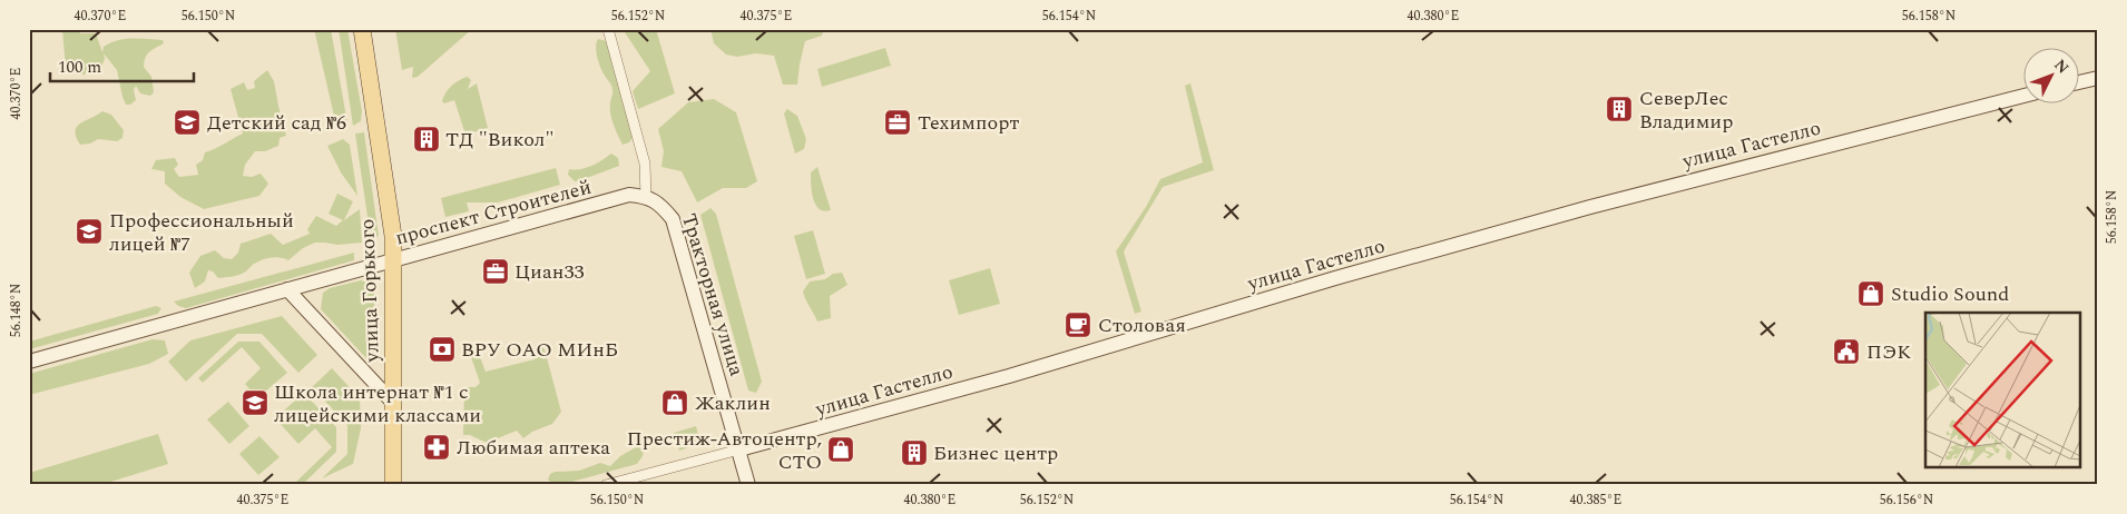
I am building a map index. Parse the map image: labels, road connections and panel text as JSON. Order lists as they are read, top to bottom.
{
  "streets": {
    "main road": [
      "улица Гастелло",
      "проспект Строителей",
      "улица Горького",
      "Тракторная улица"
    ]
  },
  "crossings": [
    ["улица Гастелло", "Тракторная улица"],
    ["проспект Строителей", "улица Горького"],
    ["проспект Строителей", "Тракторная улица"]
  ],
  "places": {
    "building": ["СеверЛес Владимир", "ТД \"Викол\"", "Бизнес центр"],
    "school or university": ["Детский сад №6", "Профессиональный лицей №7", "Школа интернат №1 с лицейскими классами"],
    "office": ["Техимпорт", "Циан33"],
    "shop": ["Studio Sound", "Жаклин", "Престиж-Автоцентр, СТО"],
    "cafe": ["Столовая"],
    "bank": ["ВРУ ОАО МИнБ"],
    "public building": ["ПЭК"],
    "pharmacy": ["Любимая аптека"]
  },
  "scale_bar": "100 m",
  "north": "top right",
  "coordinates": [
    "40.370°E",
    "56.150°N",
    "56.152°N",
    "40.375°E",
    "56.154°N",
    "40.380°E",
    "56.158°N",
    "56.148°N",
    "40.385°E",
    "56.156°N"
  ]
}
